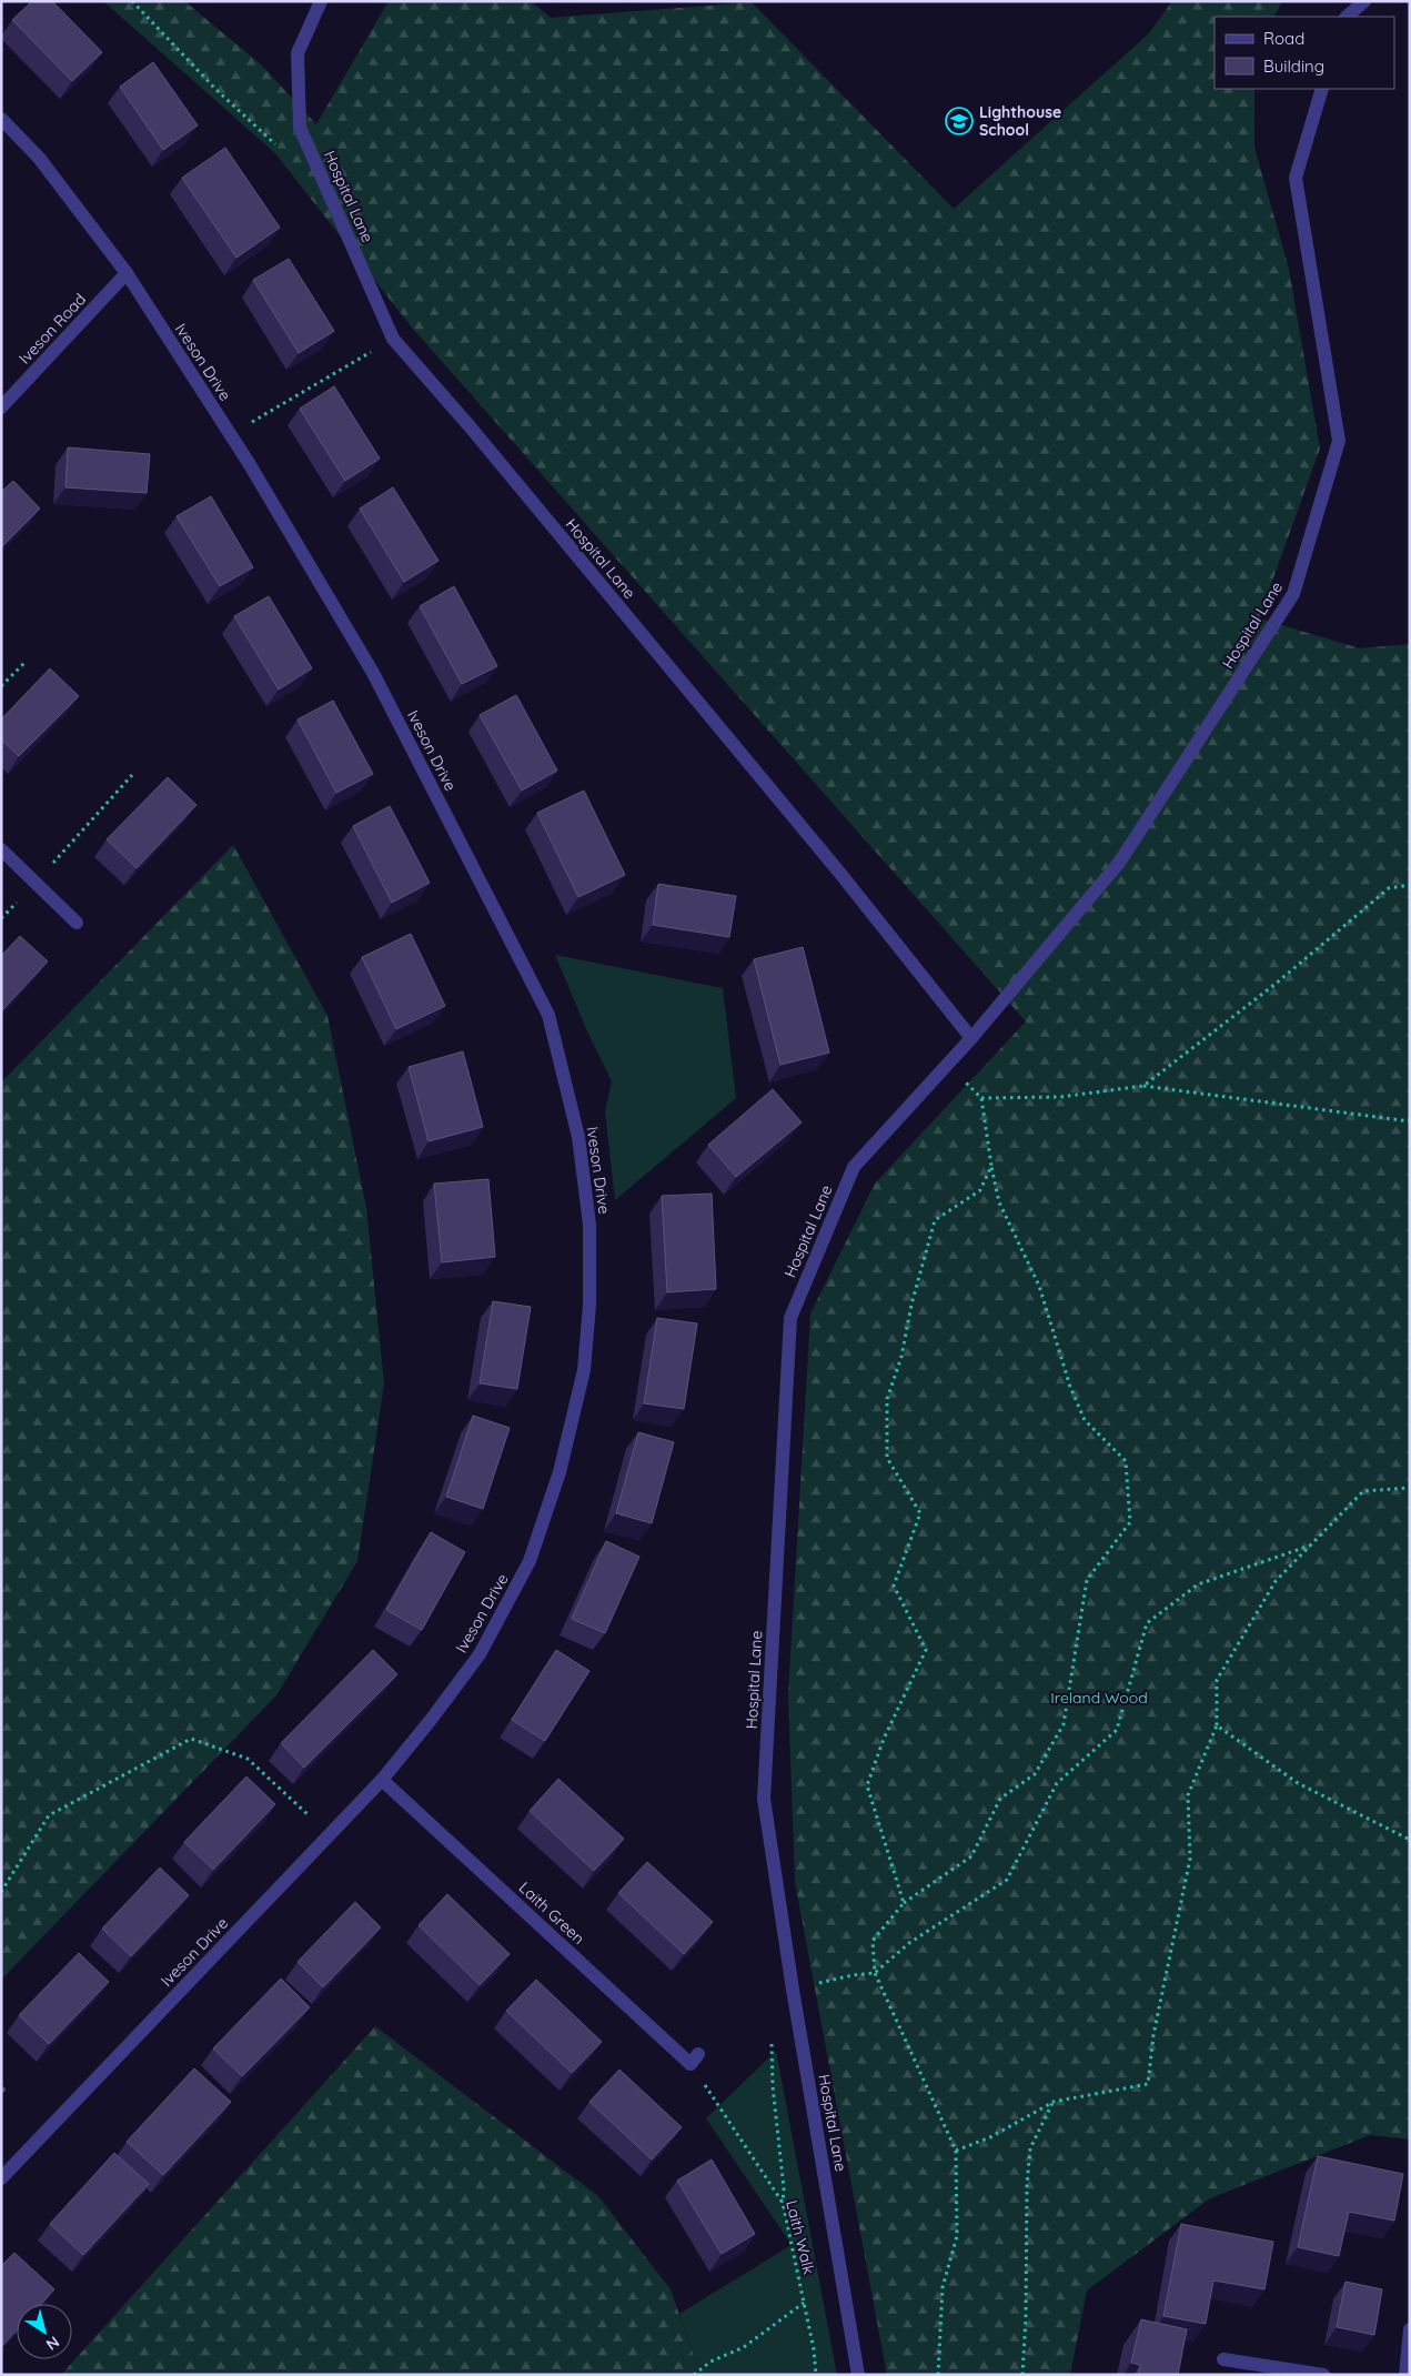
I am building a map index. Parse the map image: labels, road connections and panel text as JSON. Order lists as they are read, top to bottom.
{
  "streets": {
    "street": [
      "Hospital Lane",
      "Iveson Road",
      "Iveson Drive",
      "Laith Green"
    ],
    "path": ["Laith Walk"]
  },
  "crossings": [
    ["Iveson Road", "Iveson Drive"],
    ["Iveson Drive", "Laith Green"],
    ["Laith Green", "Laith Walk"]
  ],
  "parks": ["Ireland Wood"],
  "places": {
    "school or university": ["Lighthouse School"]
  },
  "legend": ["Road", "Building"],
  "north": "bottom right"
}
